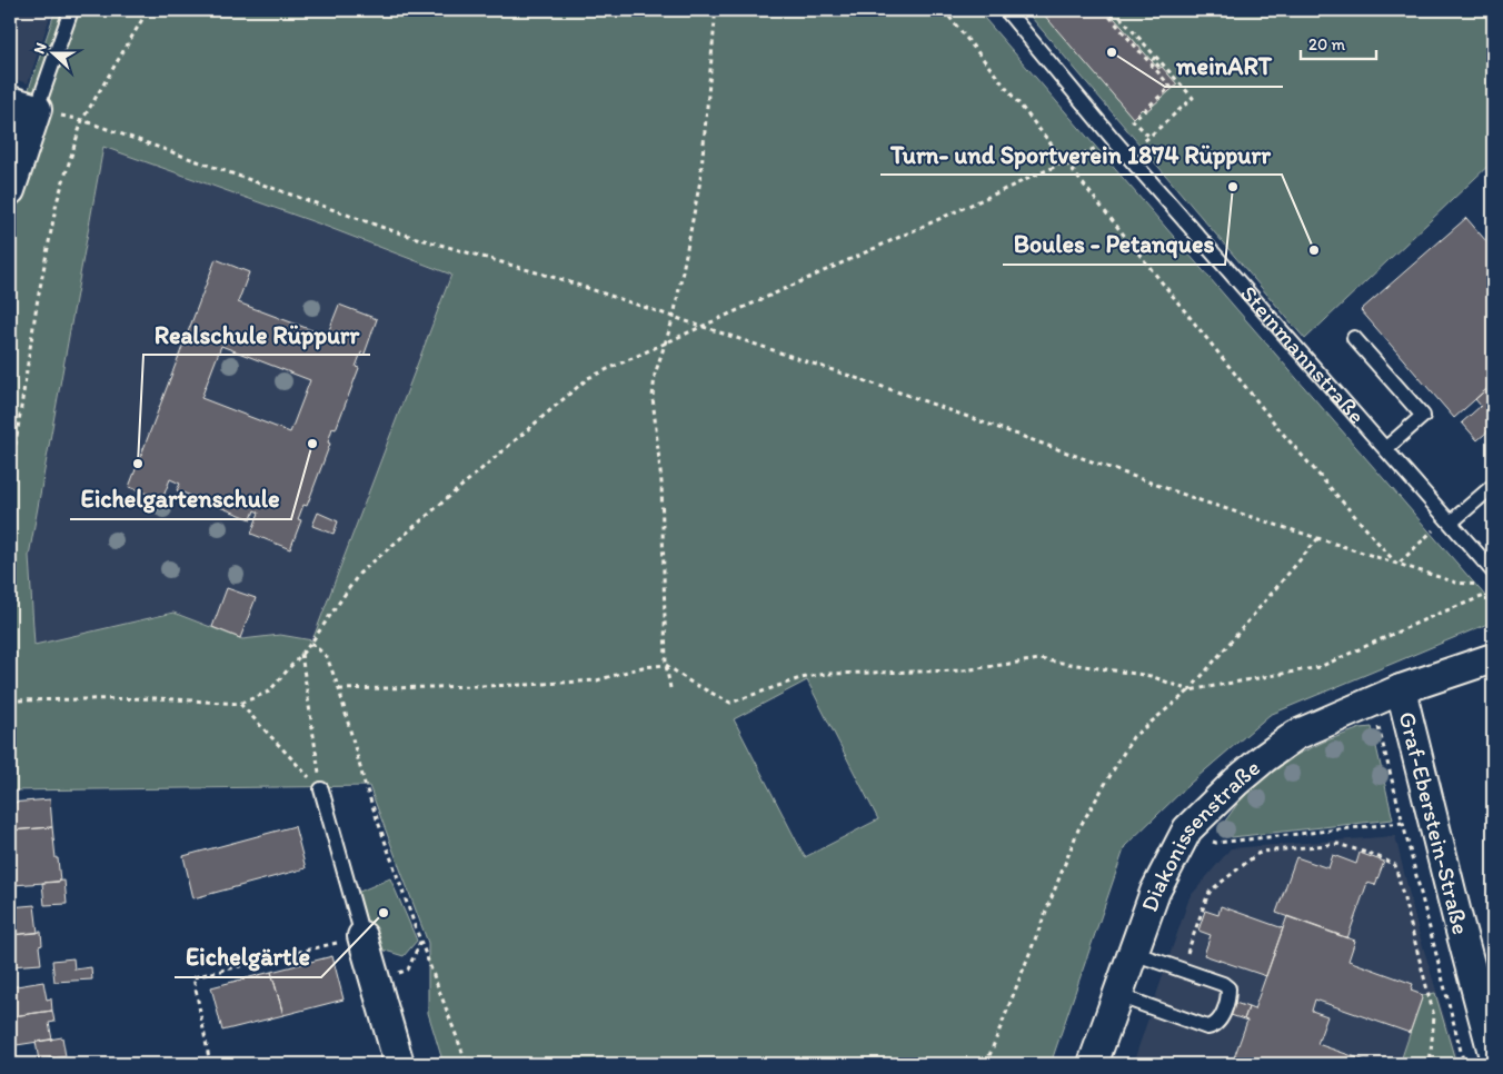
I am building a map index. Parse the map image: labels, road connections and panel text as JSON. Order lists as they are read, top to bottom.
{
  "streets": {
    "street": ["Graf-Eberstein-Straße", "Diakonissenstraße"],
    "lane": ["Steinmannstraße"]
  },
  "crossings": [
    ["Graf-Eberstein-Straße", "Diakonissenstraße"]
  ],
  "places": [
    "meinART",
    "Boules - Petanques",
    "Turn- und Sportverein 1874 Rüppurr",
    "Eichelgartenschule",
    "Realschule Rüppurr",
    "Eichelgärtle"
  ],
  "scale_bar": "20 m",
  "north": "left"
}
